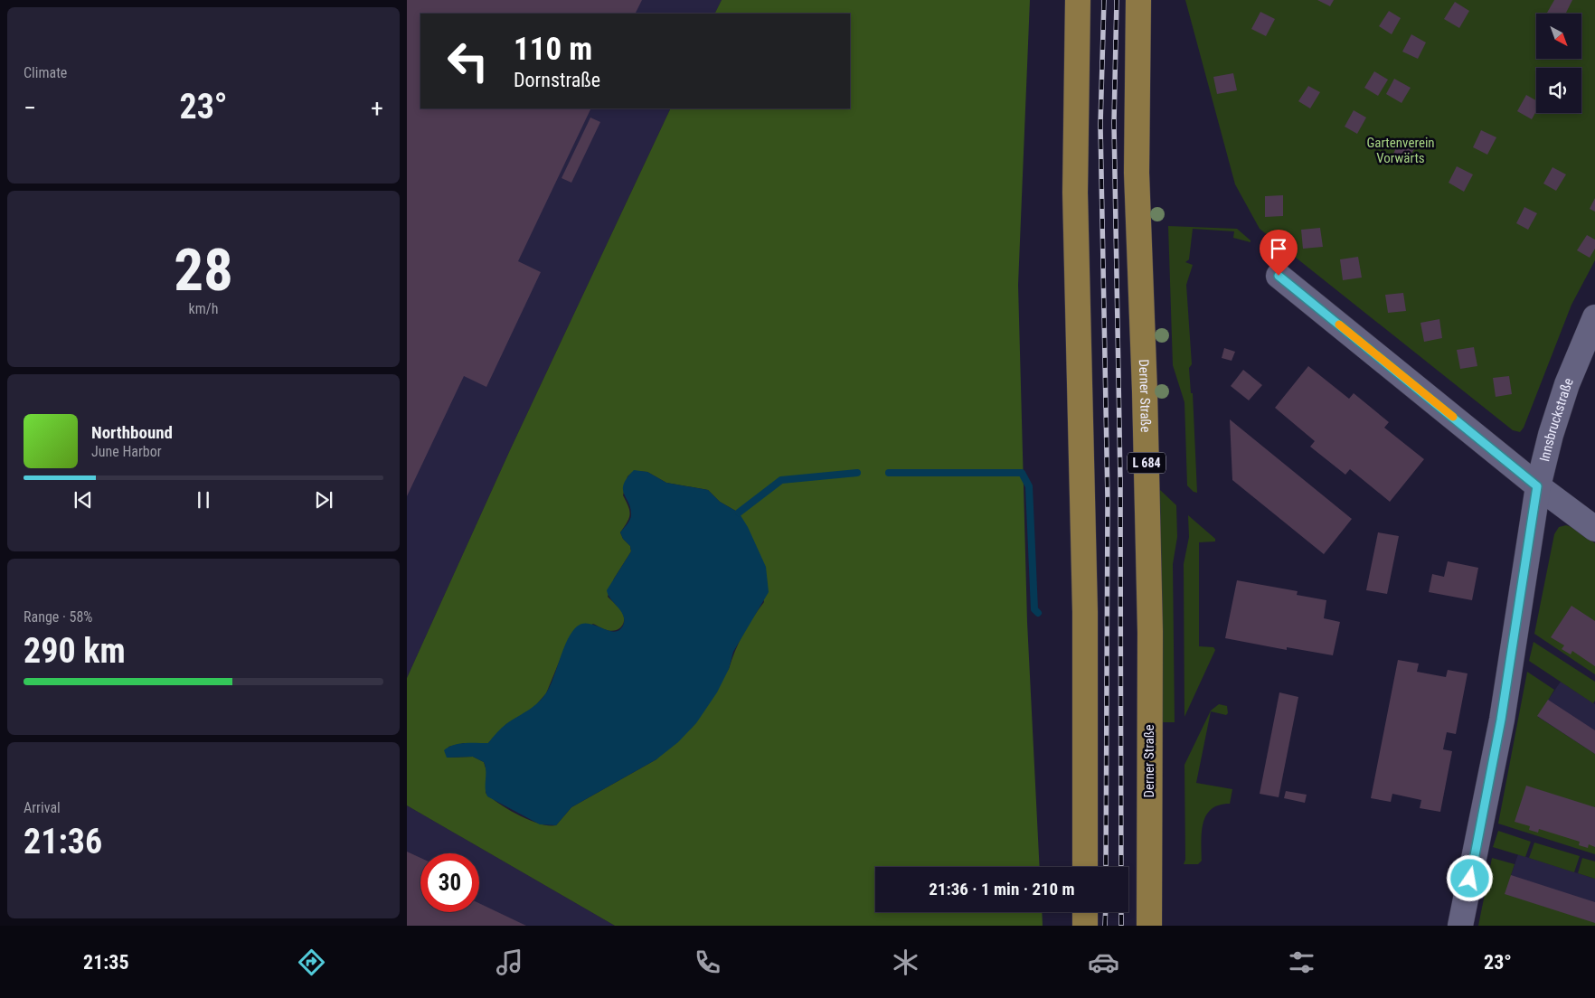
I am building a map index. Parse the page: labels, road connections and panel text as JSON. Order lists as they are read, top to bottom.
{
  "streets": {
    "main road": ["Derner Straße", "L 684"],
    "street": ["Innsbruckstraße"]
  },
  "parks": ["Gartenverein Vorwärts"],
  "north": "bottom right",
  "page": {
    "tile": [
      "Climate",
      ["28", "km/h"],
      ["Range · 58%", "290 km"],
      ["Arrival", "21:36"]
    ],
    "turn": ["110 m", "Dornstraße"],
    "heat": ["−", "23°", "+"],
    "song": ["Northbound", "June Harbor"],
    "limit": "30",
    "trip": "21:36 · 1 min · 210 m",
    "tabs": ["21:35", "23°"]
  }
}
